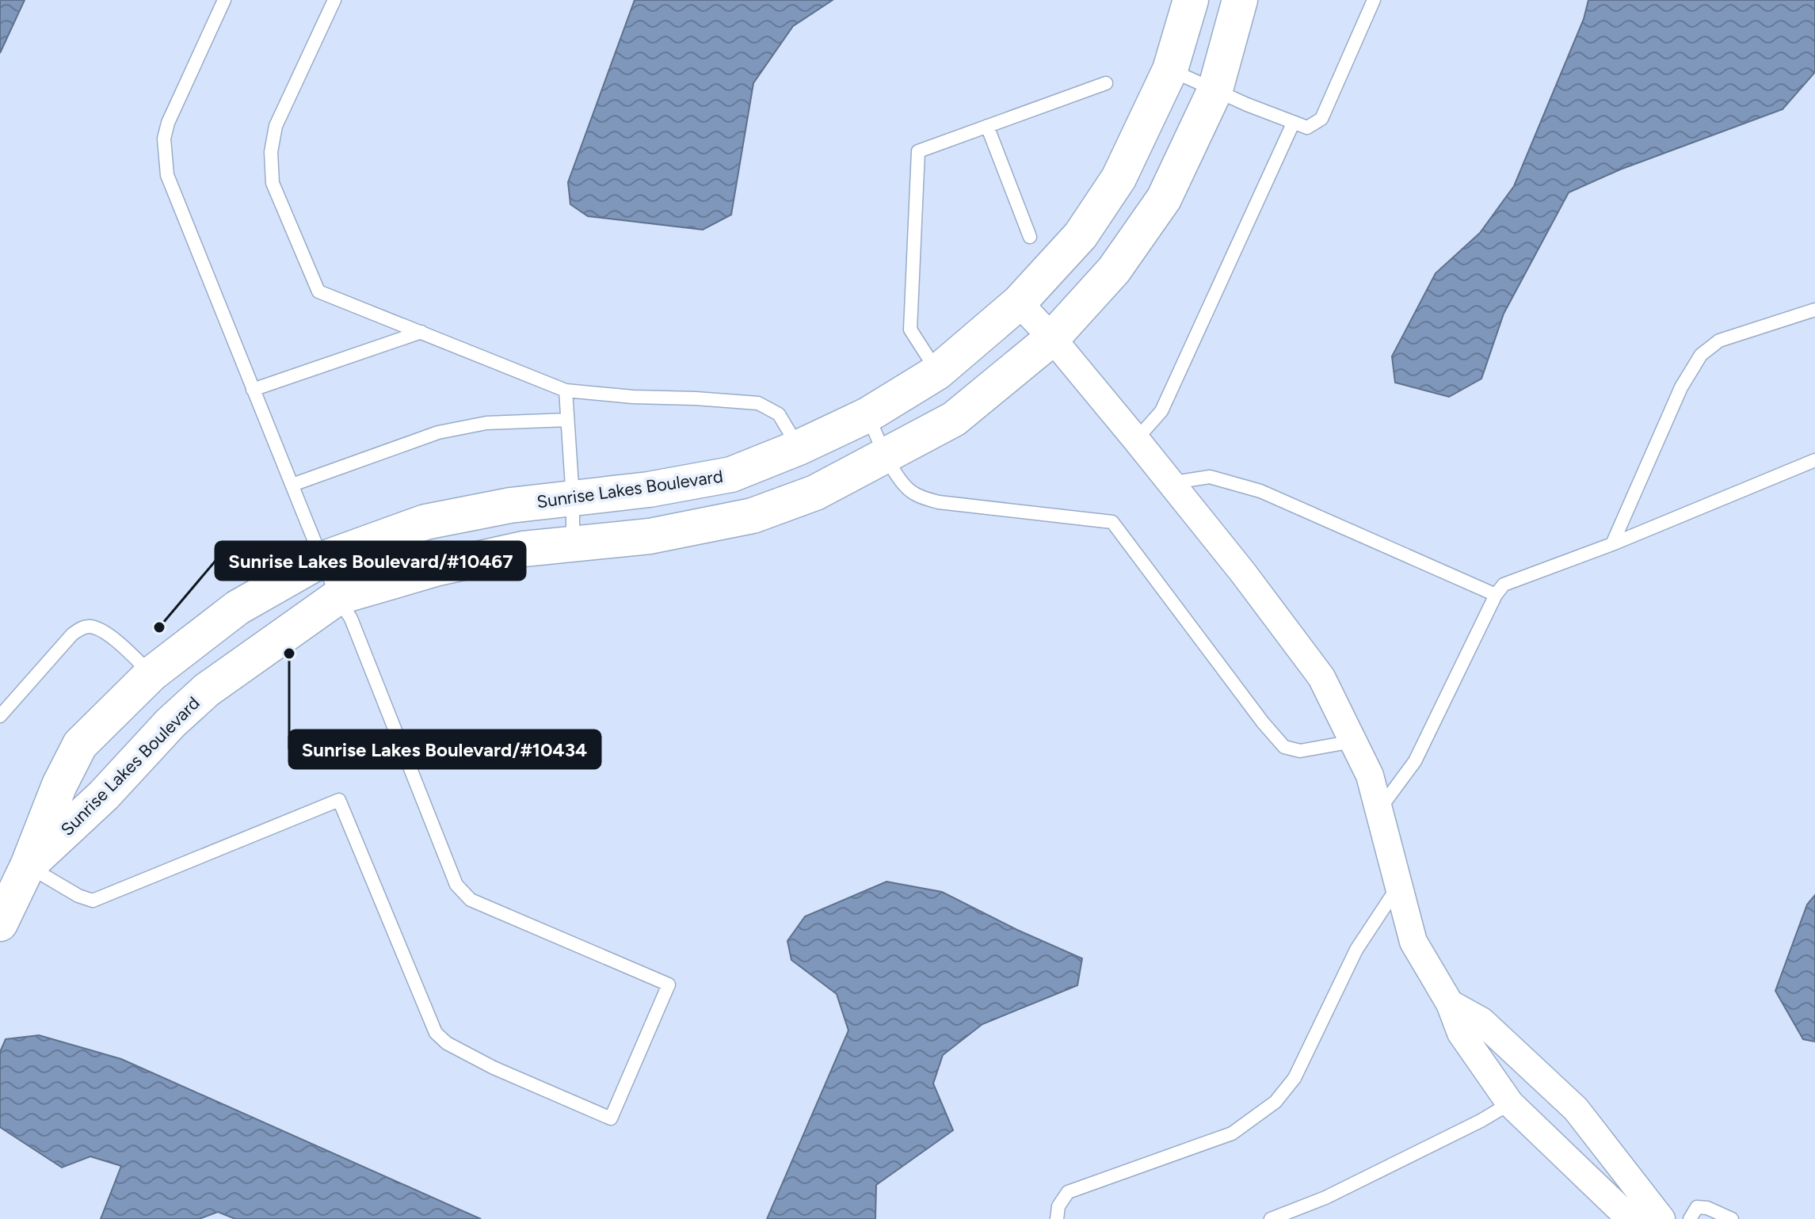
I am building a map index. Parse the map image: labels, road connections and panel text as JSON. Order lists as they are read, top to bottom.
{
  "streets": {
    "street": ["Sunrise Lakes Boulevard"]
  },
  "places": ["Sunrise Lakes Boulevard/#10467", "Sunrise Lakes Boulevard/#10434"]
}
